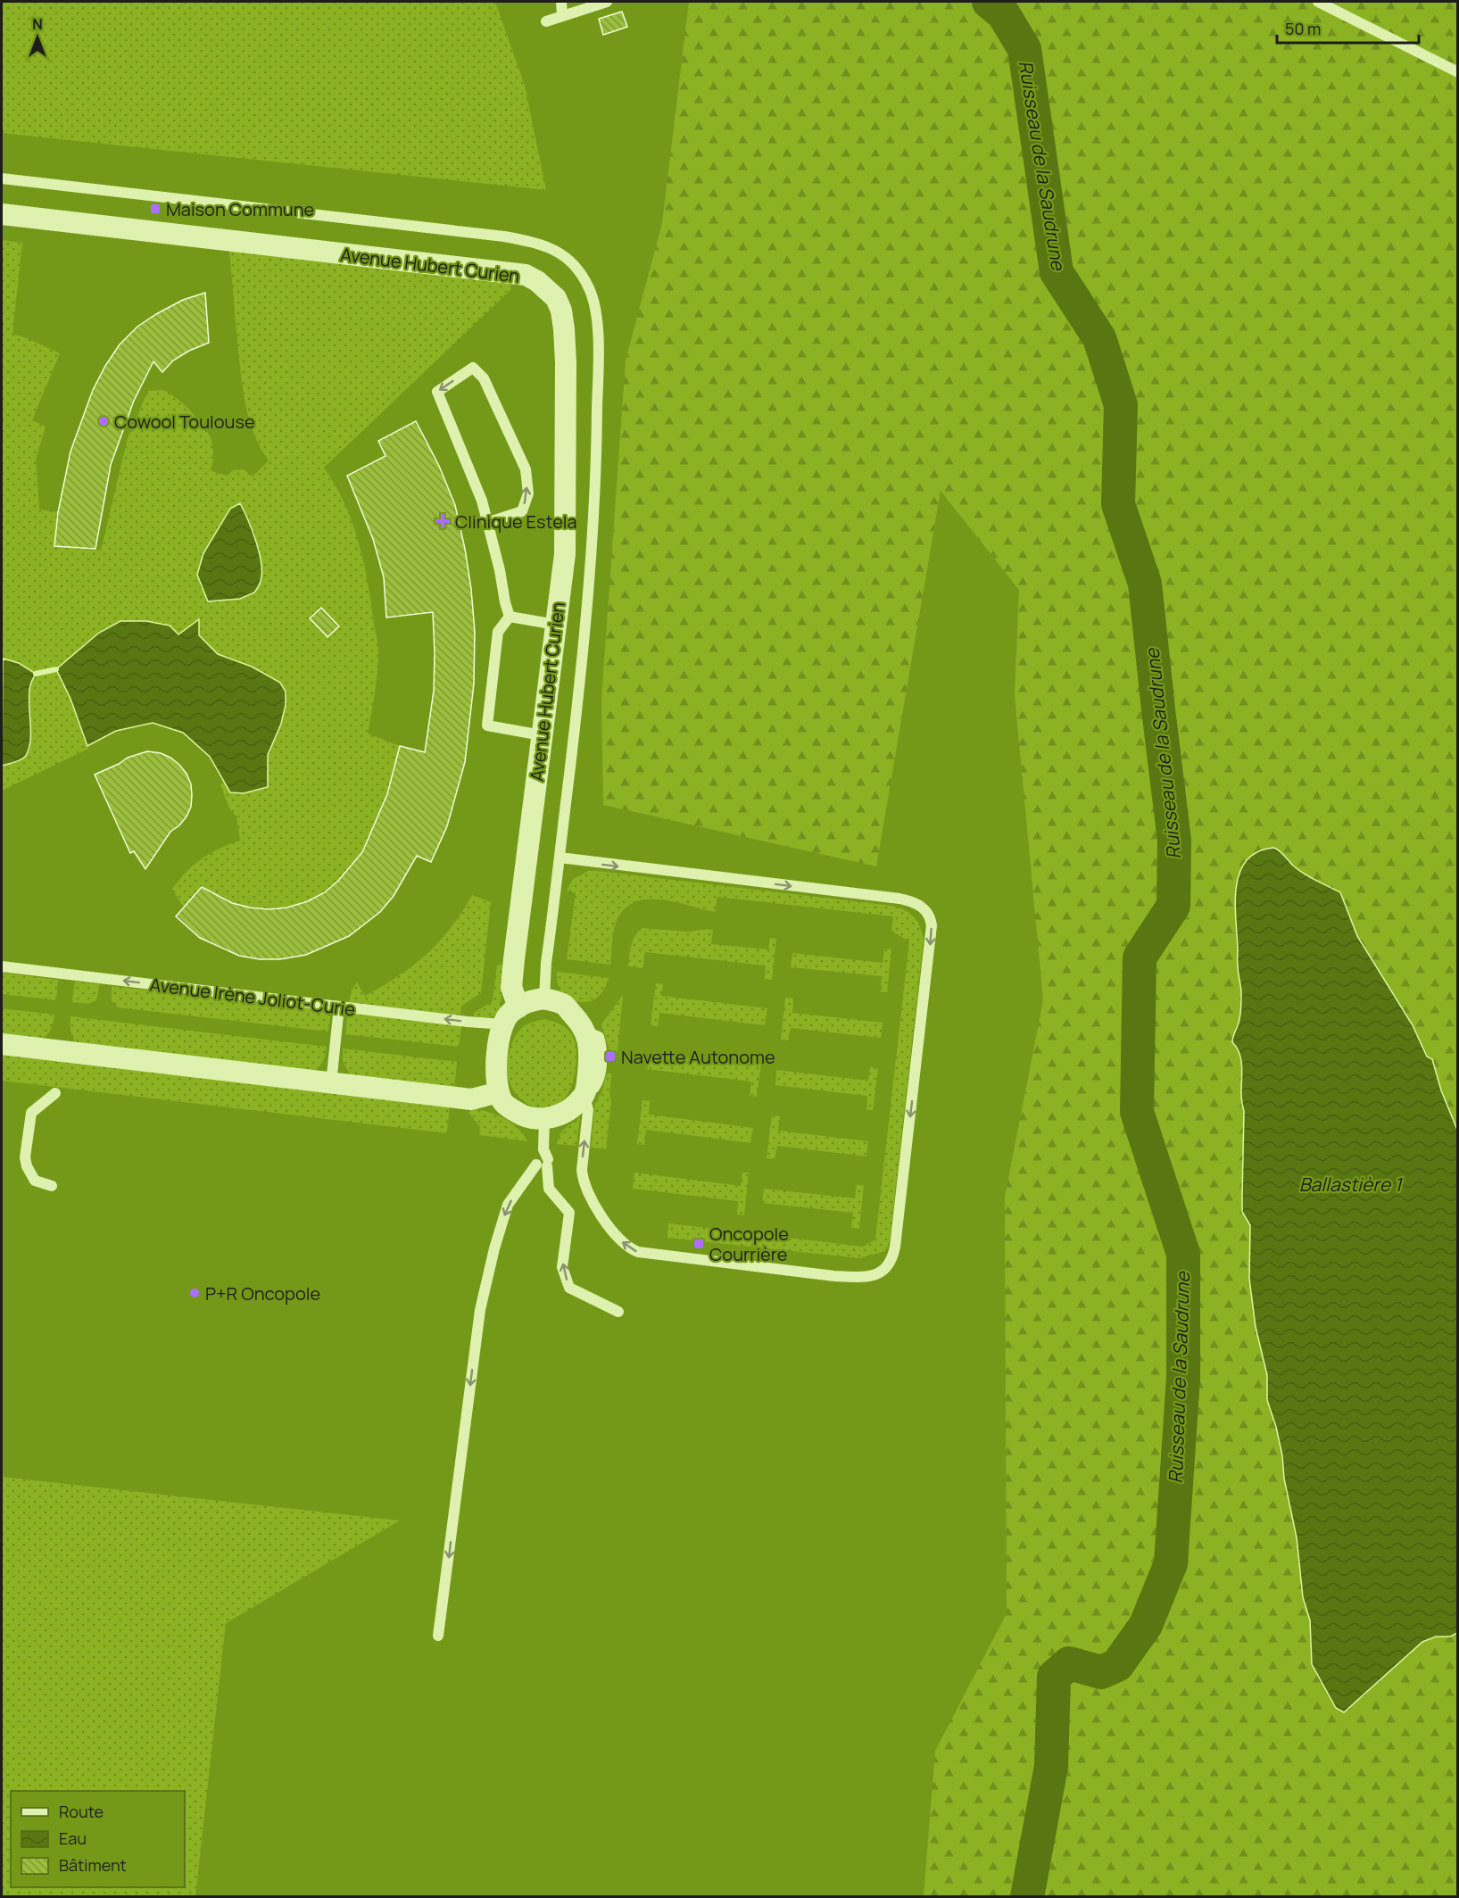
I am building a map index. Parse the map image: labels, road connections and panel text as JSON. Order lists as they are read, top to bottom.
{
  "streets": {
    "street": ["Avenue Hubert Curien"],
    "lane": ["Avenue Irène Joliot-Curie"]
  },
  "crossings": [
    ["Avenue Hubert Curien", "Avenue Irène Joliot-Curie"]
  ],
  "one_way": ["Avenue Irène Joliot-Curie"],
  "water": ["Ruisseau de la Saudrune", "Ballastière 1"],
  "places": {
    "transit": ["Maison Commune", "Navette Autonome", "Oncopole Courrière"],
    "other": ["Cowool Toulouse", "P+R Oncopole"],
    "health": ["Clinique Estela"]
  },
  "legend": ["Route", "Eau", "Bâtiment"],
  "scale_bar": "50 m",
  "north": "top"
}
